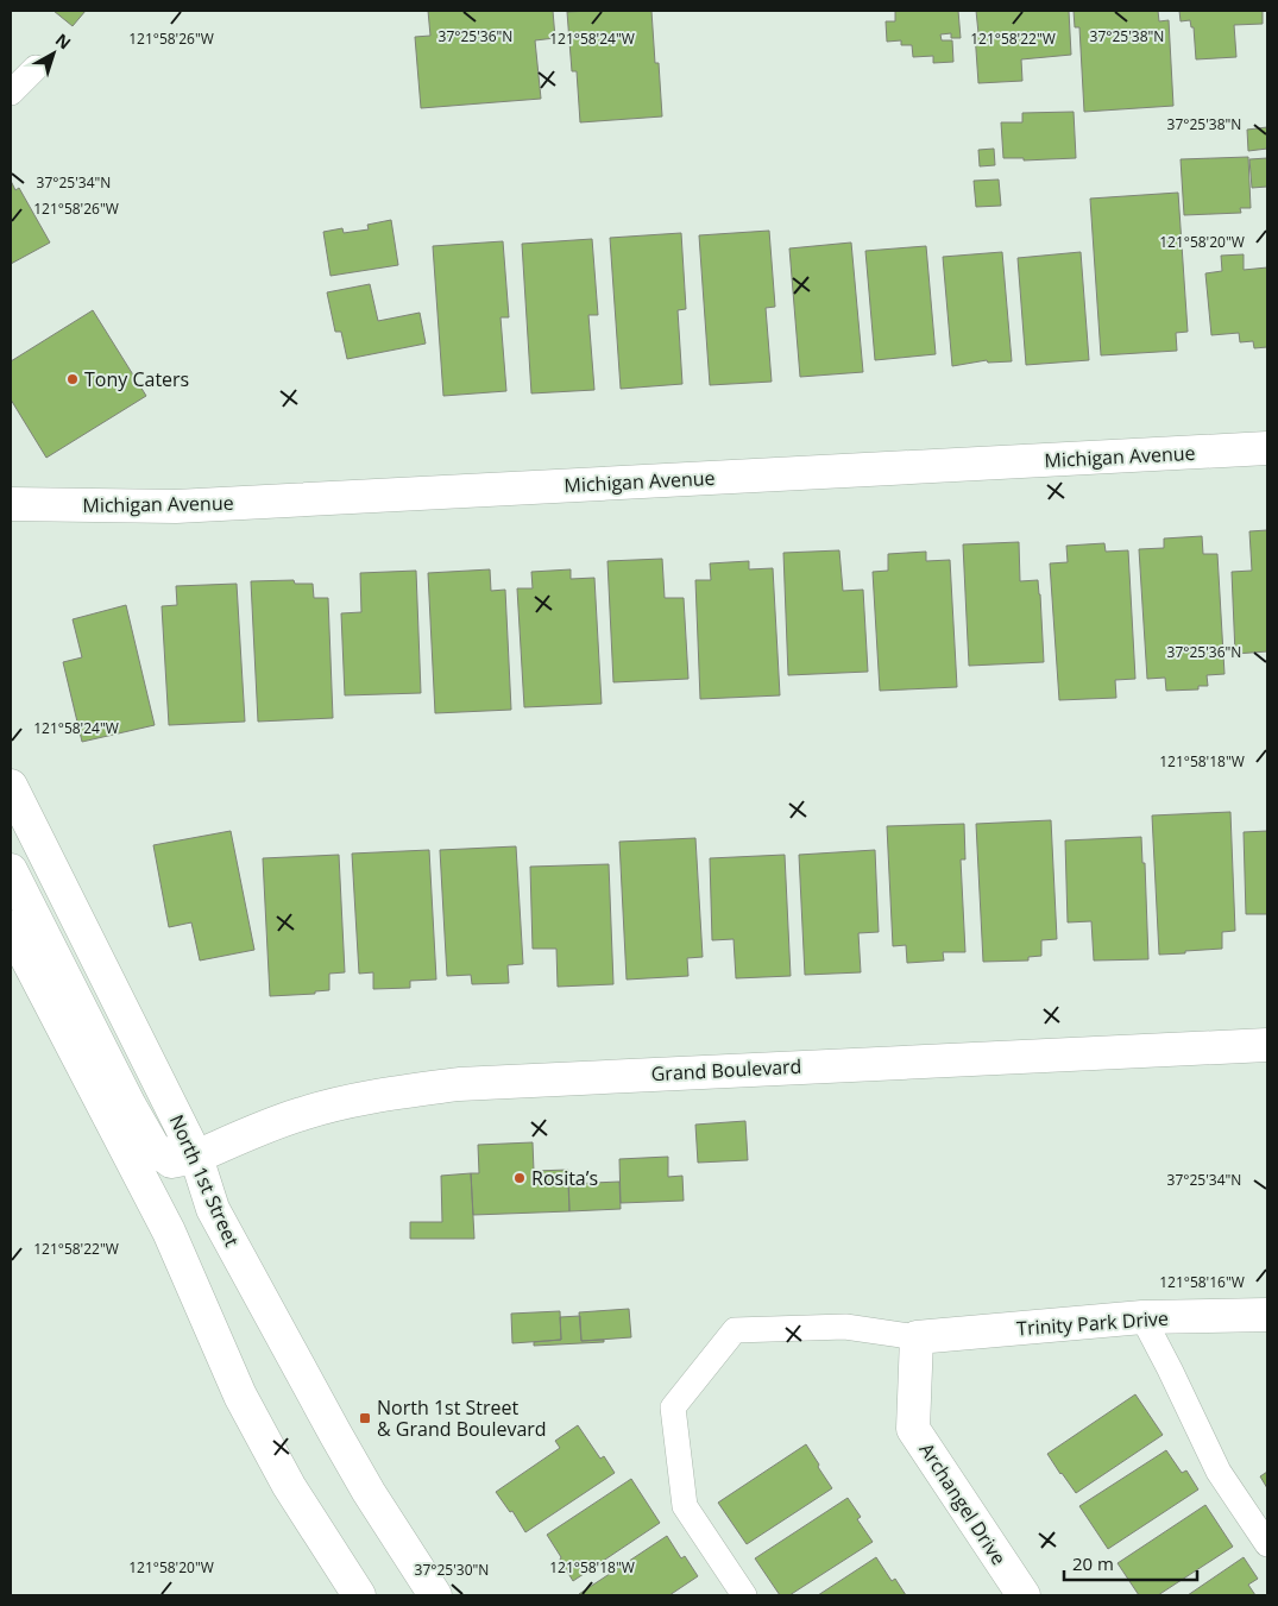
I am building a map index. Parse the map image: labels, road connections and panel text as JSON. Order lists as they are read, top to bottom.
{
  "streets": {
    "street": [
      "Michigan Avenue",
      "Grand Boulevard",
      "North 1st Street",
      "Trinity Park Drive",
      "Archangel Drive"
    ]
  },
  "crossings": [
    ["Grand Boulevard", "North 1st Street"],
    ["Trinity Park Drive", "Archangel Drive"]
  ],
  "places": {
    "other": ["Tony Caters", "Rosita’s"],
    "transit": ["North 1st Street & Grand Boulevard"]
  },
  "scale_bar": "20 m",
  "north": "top right",
  "coordinates": [
    "37°25'36\"N",
    "37°25'38\"N",
    "121°58'26\"W",
    "121°58'24\"W",
    "121°58'22\"W",
    "37°25'34\"N",
    "121°58'20\"W",
    "121°58'18\"W",
    "121°58'16\"W",
    "37°25'30\"N"
  ]
}
